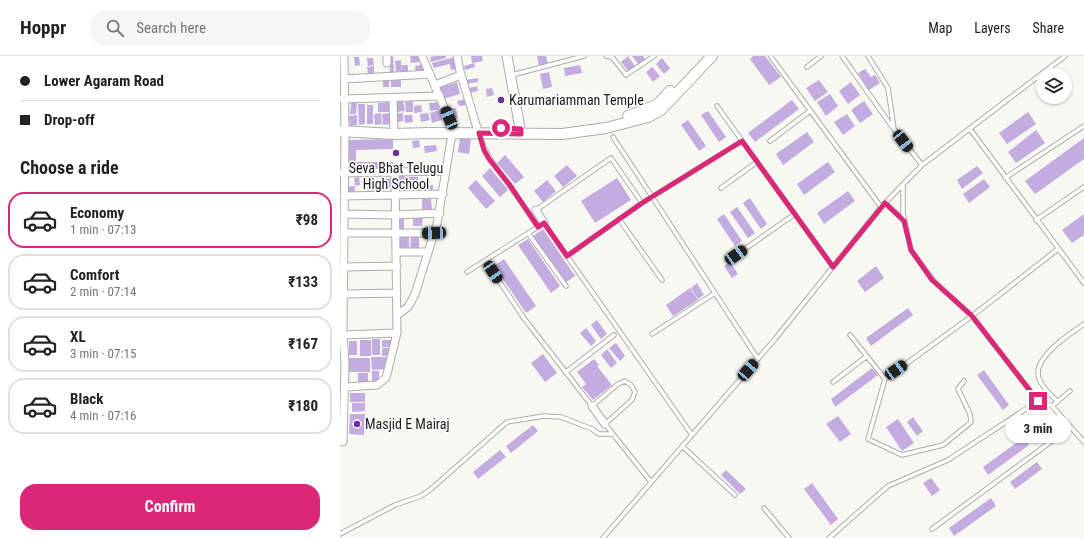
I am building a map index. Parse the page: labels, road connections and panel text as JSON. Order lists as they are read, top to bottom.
{
  "places": ["Karumariamman Temple", "Seva Bhat Telugu High School", "Masjid E Mairaj"],
  "page": {
    "header": "Hoppr",
    "search": "Search here",
    "nav": ["Map", "Layers", "Share"],
    "banner": ["Lower Agaram Road", "Drop-off"],
    "heading": "Choose a ride",
    "list": [
      {
        "name": "Economy",
        "note": "1 min · 07:13",
        "value": "₹98"
      },
      {
        "name": "Comfort",
        "note": "2 min · 07:14",
        "value": "₹133"
      },
      {
        "name": "XL",
        "note": "3 min · 07:15",
        "value": "₹167"
      },
      {
        "name": "Black",
        "note": "4 min · 07:16",
        "value": "₹180"
      }
    ],
    "bubble": "3 min",
    "buttons": "Confirm"
  }
}
